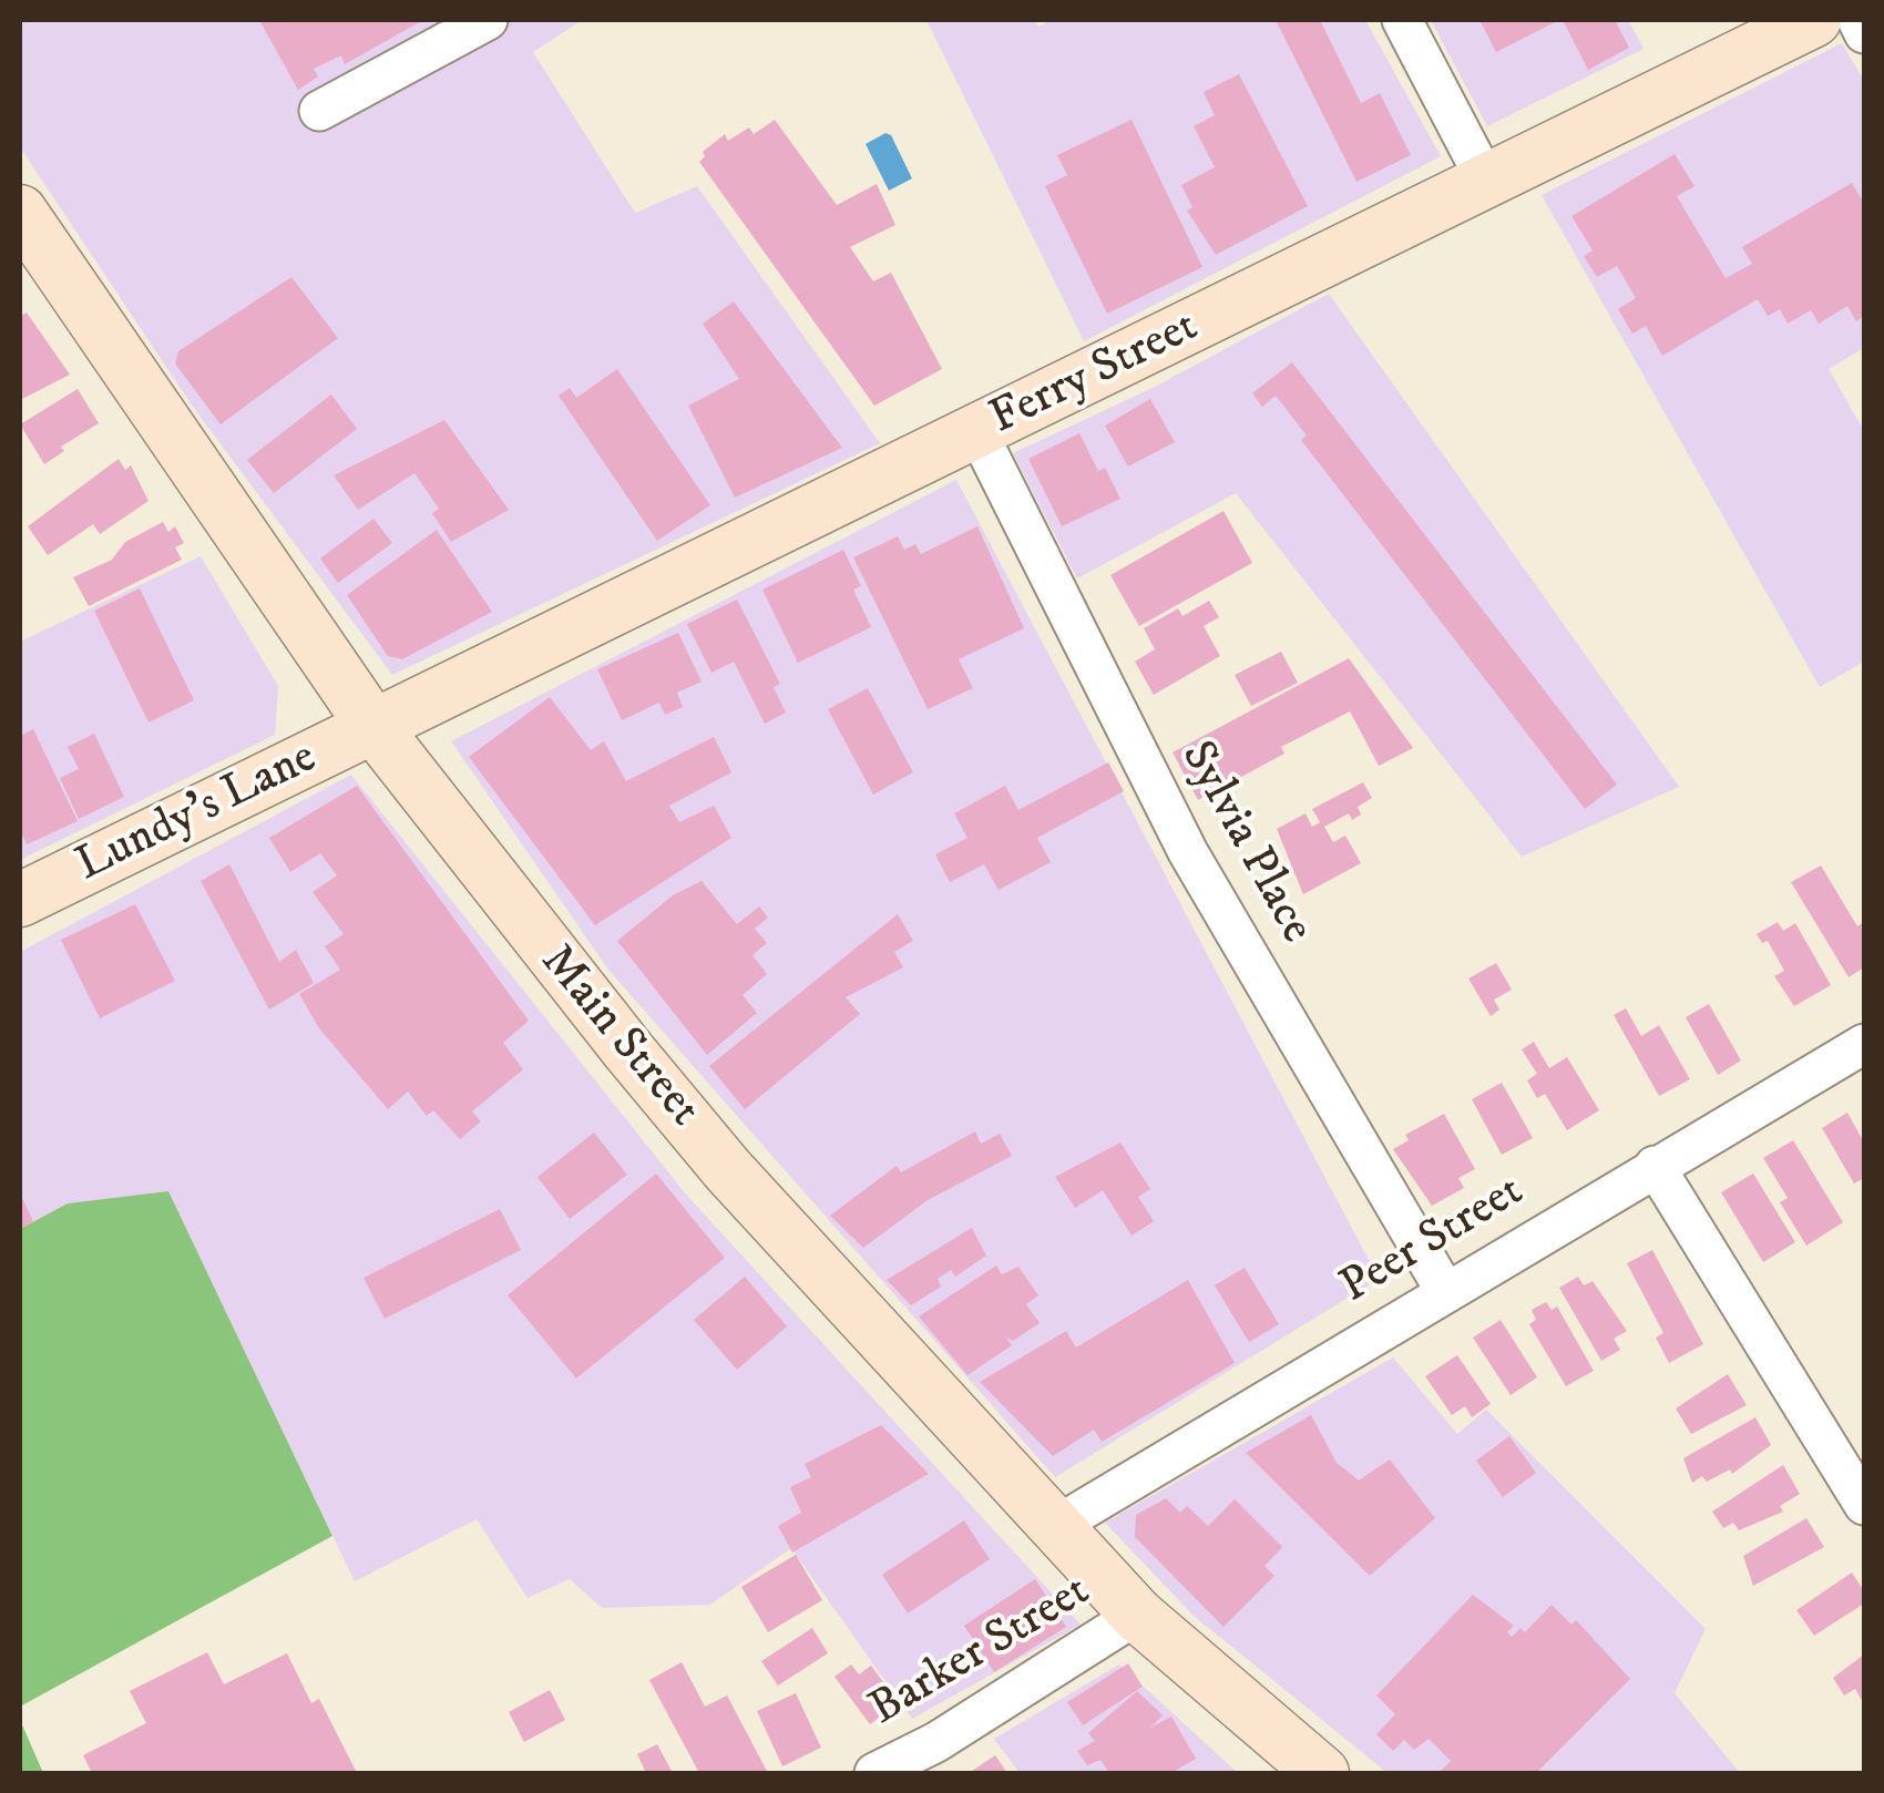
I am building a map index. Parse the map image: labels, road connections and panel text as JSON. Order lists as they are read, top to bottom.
{
  "streets": {
    "street": [
      "Ferry Street",
      "Lundy's Lane",
      "Sylvia Place",
      "Main Street",
      "Peer Street",
      "Barker Street"
    ]
  },
  "crossings": [
    ["Ferry Street", "Lundy's Lane"],
    ["Ferry Street", "Sylvia Place"],
    ["Ferry Street", "Main Street"],
    ["Lundy's Lane", "Main Street"],
    ["Sylvia Place", "Peer Street"],
    ["Main Street", "Peer Street"],
    ["Main Street", "Barker Street"]
  ]
}
